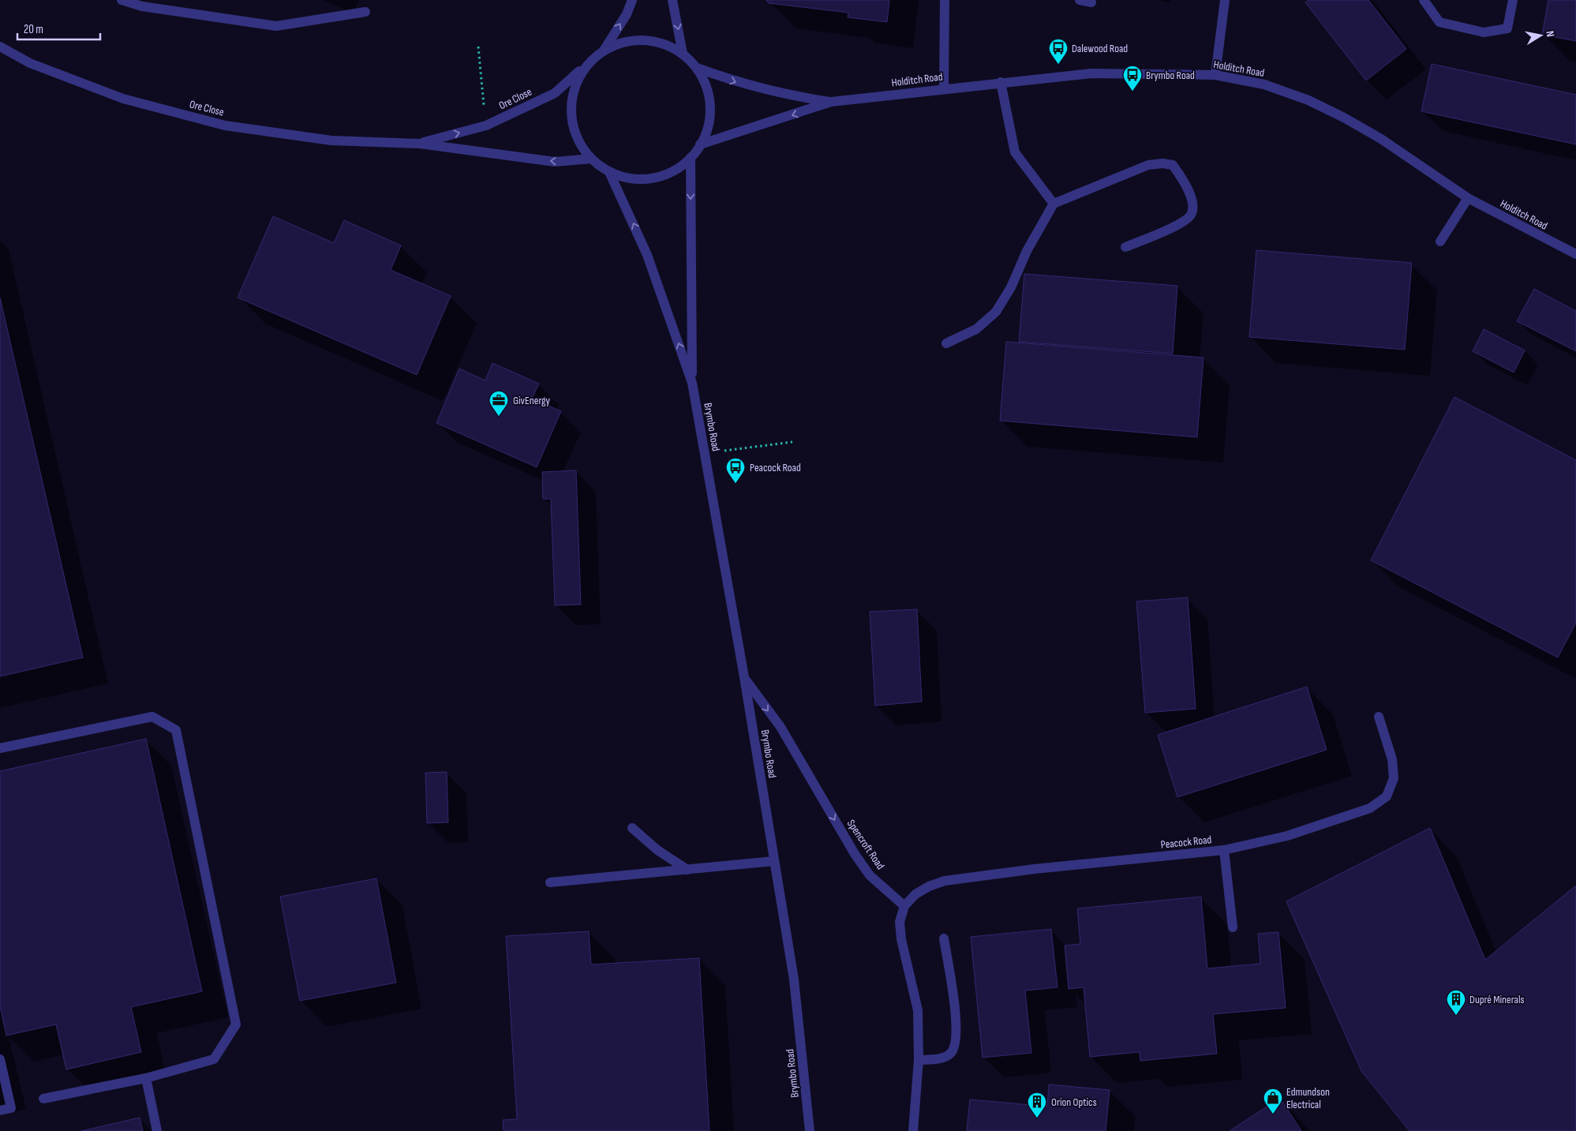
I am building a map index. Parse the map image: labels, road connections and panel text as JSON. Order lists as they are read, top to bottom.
{
  "streets": {
    "street": [
      "Holditch Road",
      "Ore Close",
      "Brymbo Road",
      "Peacock Road",
      "Spencroft Road"
    ]
  },
  "crossings": [
    ["Holditch Road", "Ore Close"],
    ["Holditch Road", "Brymbo Road"],
    ["Ore Close", "Brymbo Road"],
    ["Brymbo Road", "Spencroft Road"],
    ["Peacock Road", "Spencroft Road"]
  ],
  "one_way": ["Spencroft Road"],
  "places": {
    "bus stop": ["Dalewood Road", "Brymbo Road", "Peacock Road"],
    "office": ["GivEnergy"],
    "building": ["Dupré Minerals", "Orion Optics"],
    "shop": ["Edmundson Electrical"]
  },
  "scale_bar": "20 m",
  "north": "right"
}
